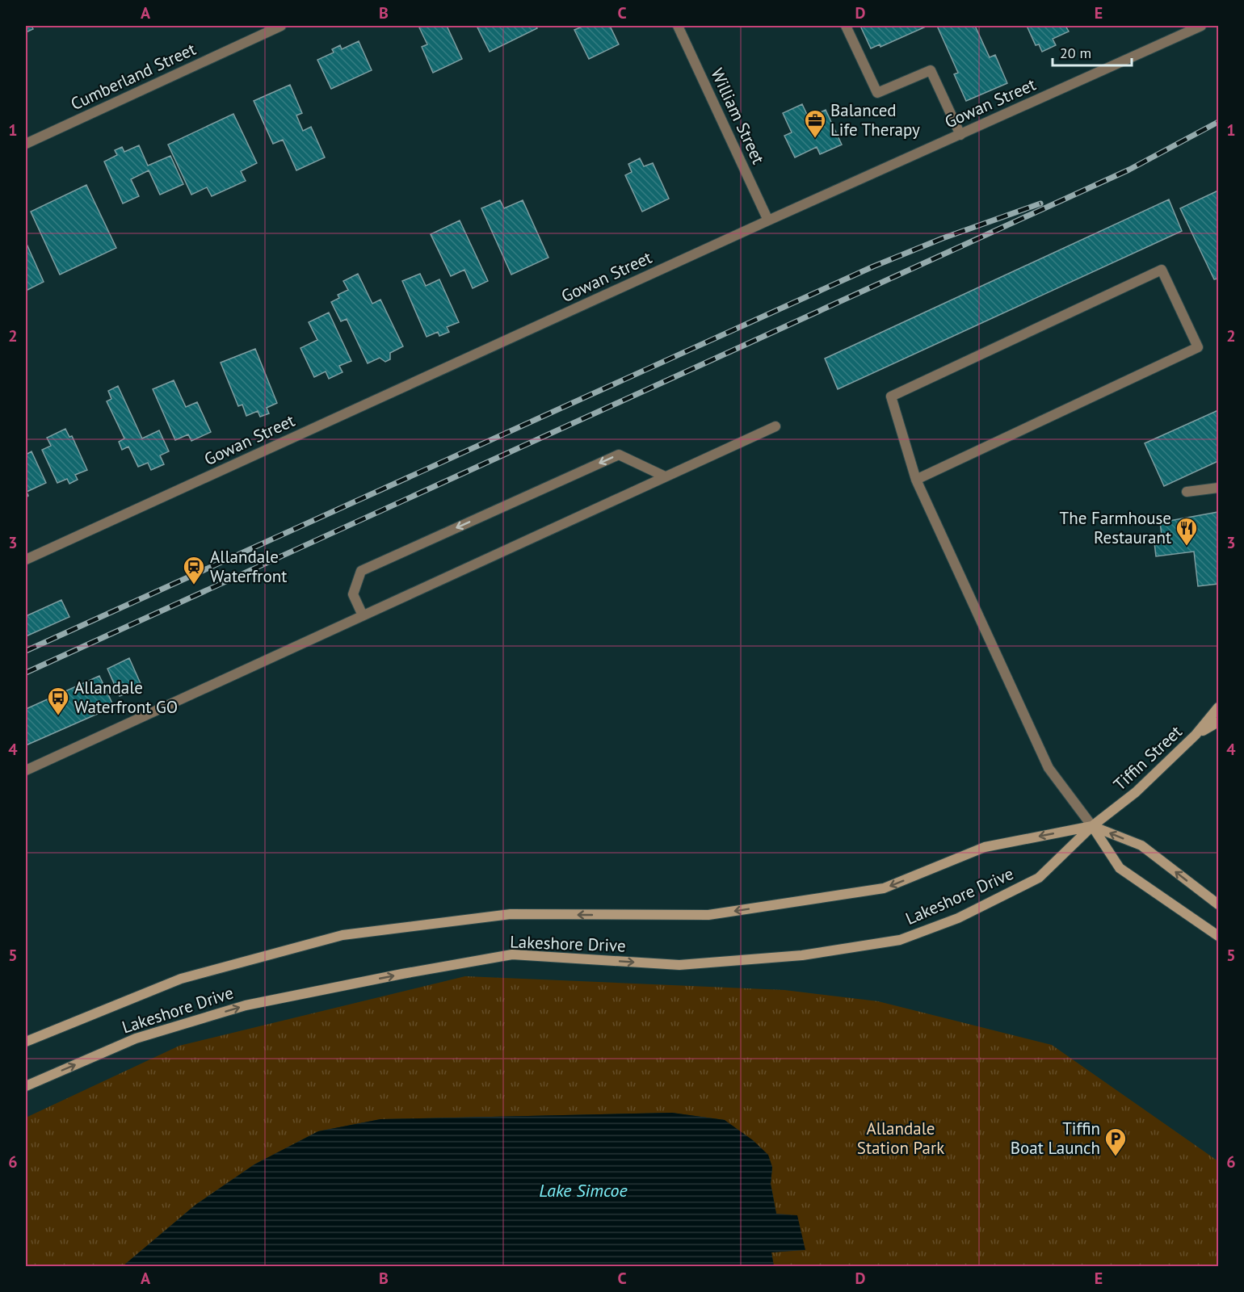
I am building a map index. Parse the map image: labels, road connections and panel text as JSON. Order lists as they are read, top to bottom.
{
  "streets": {
    "main road": ["Tiffin Street", "Lakeshore Drive"],
    "street": ["Cumberland Street", "Gowan Street", "William Street"]
  },
  "crossings": [
    ["Gowan Street", "William Street"],
    ["Tiffin Street", "Lakeshore Drive"]
  ],
  "water": ["Lake Simcoe"],
  "parks": ["Allandale Station Park"],
  "places": {
    "office": ["Balanced Life Therapy"],
    "restaurant": ["The Farmhouse Restaurant"],
    "station": ["Allandale Waterfront"],
    "bus stop": ["Allandale Waterfront GO"],
    "parking": ["Tiffin Boat Launch"]
  },
  "scale_bar": "20 m",
  "grid": {
    "columns": [
      "A",
      "B",
      "C",
      "D",
      "E"
    ],
    "rows": [
      "1",
      "2",
      "3",
      "4",
      "5",
      "6"
    ]
  }
}
